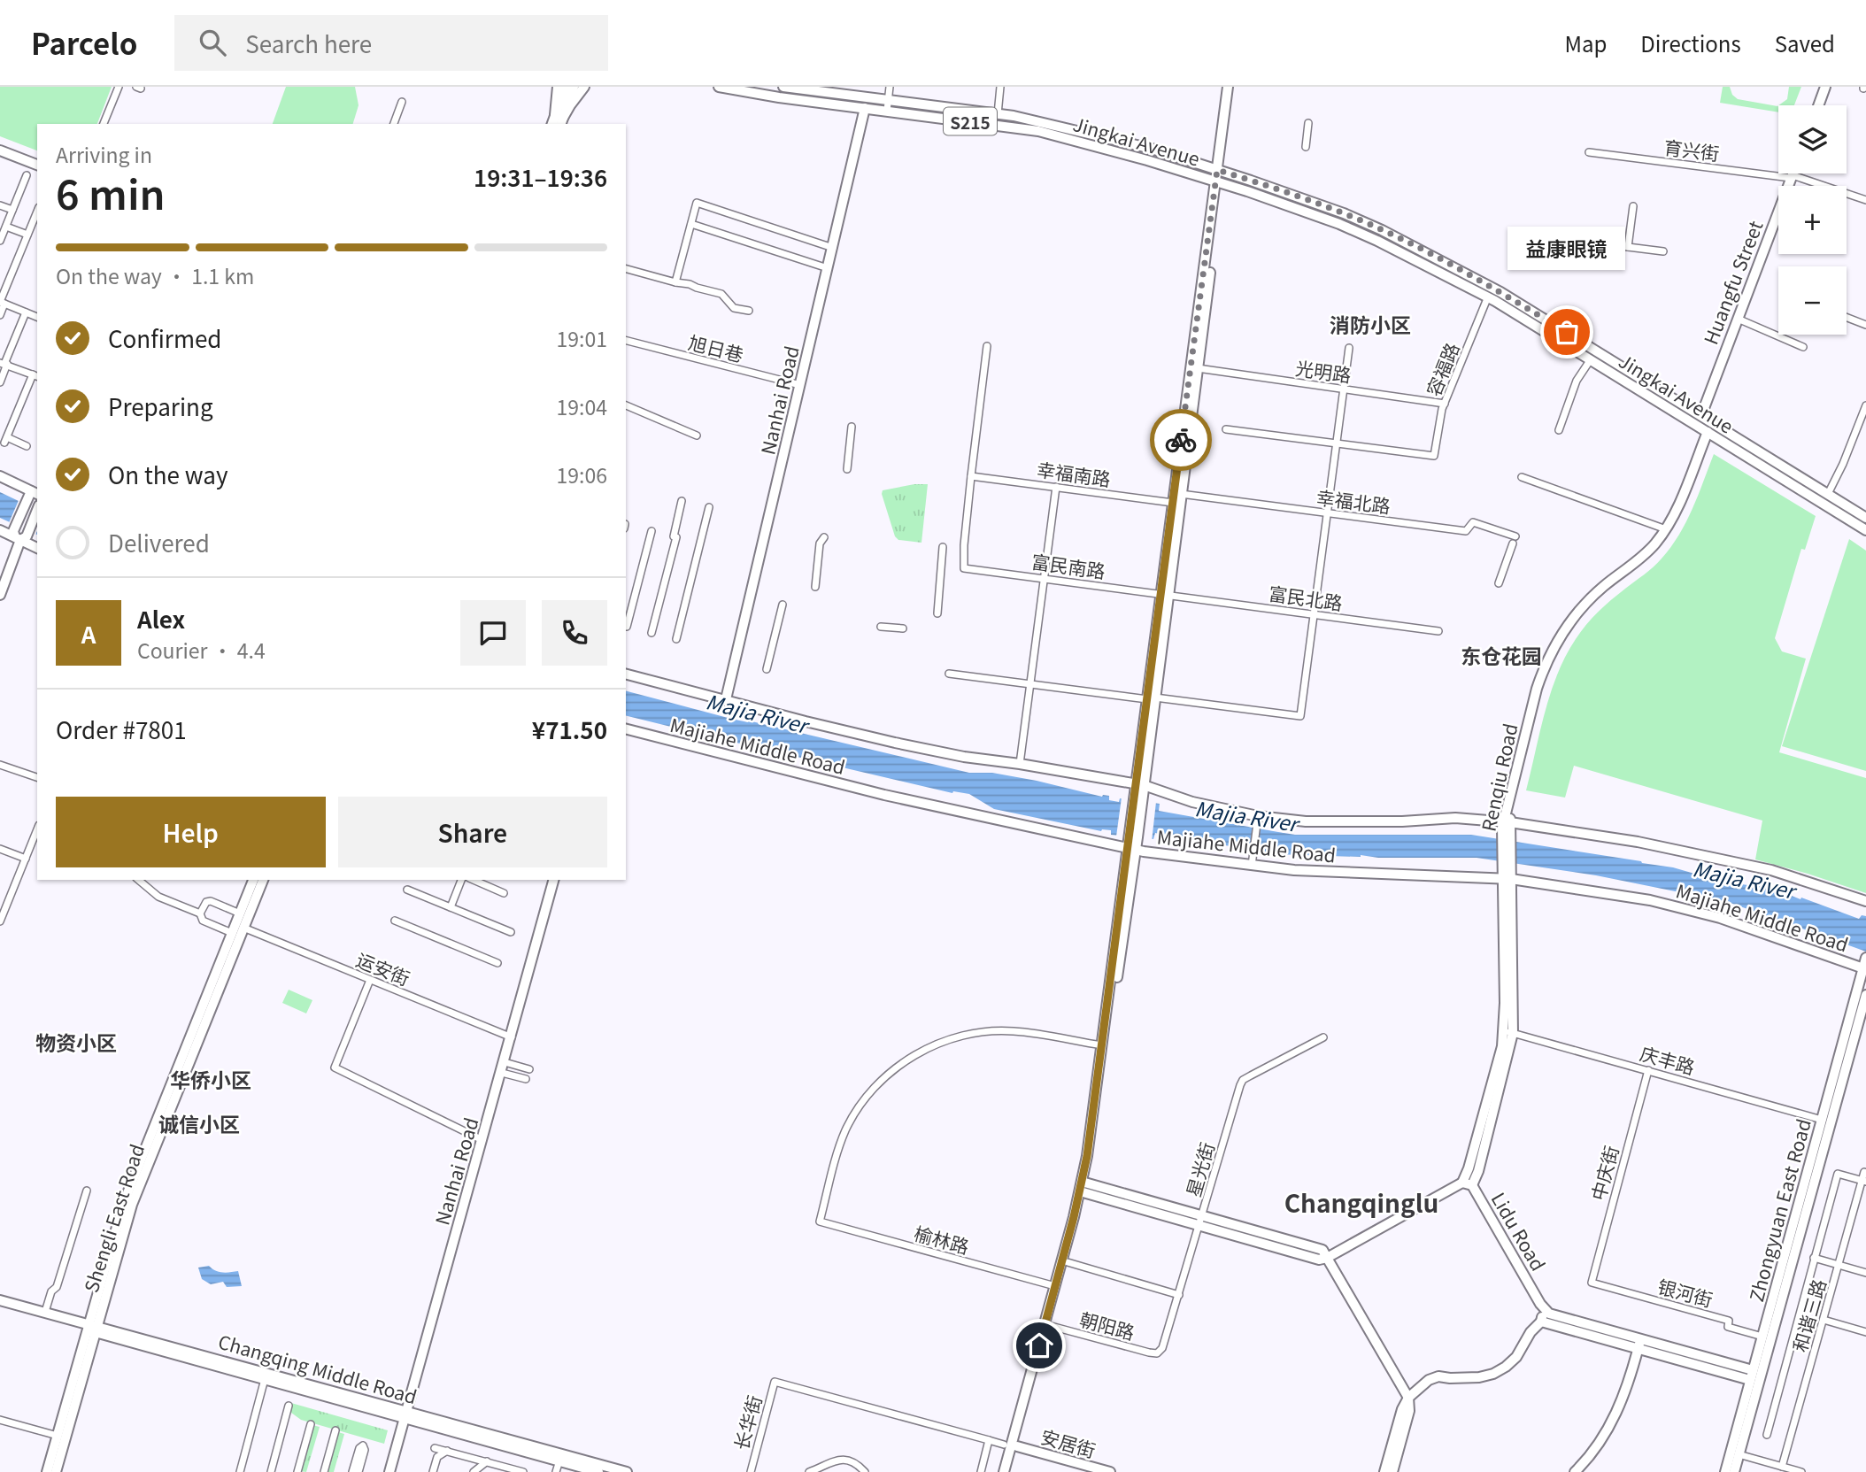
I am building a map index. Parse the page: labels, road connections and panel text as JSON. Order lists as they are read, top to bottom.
{
  "streets": {
    "main road": [
      "S215",
      "Jingkai Avenue",
      "Huangfu Street",
      "Nanhai Road",
      "Majiahe Middle Road",
      "Renqiu Road",
      "Zhongyuan East Road",
      "Shengli East Road",
      "Lidu Road",
      "Changqing Middle Road",
      "安居街"
    ],
    "street": [
      "育兴街",
      "旭日巷",
      "容福路",
      "光明路",
      "幸福南路",
      "幸福北路",
      "富民南路",
      "富民北路",
      "运安街",
      "庆丰路",
      "星光街",
      "中庆街",
      "榆林路",
      "银河街",
      "和谐三路",
      "朝阳路",
      "长华街"
    ]
  },
  "crossings": [
    ["Jingkai Avenue", "Huangfu Street"],
    ["Jingkai Avenue", "容福路"],
    ["Jingkai Avenue", "Nanhai Road"],
    ["Jingkai Avenue", "Renqiu Road"],
    ["育兴街", "Huangfu Street"],
    ["旭日巷", "Nanhai Road"],
    ["容福路", "光明路"],
    ["Nanhai Road", "Majiahe Middle Road"],
    ["Nanhai Road", "运安街"],
    ["Nanhai Road", "Changqing Middle Road"],
    ["幸福南路", "富民南路"],
    ["富民南路", "富民北路"],
    ["Majiahe Middle Road", "Renqiu Road"],
    ["Majiahe Middle Road", "Zhongyuan East Road"],
    ["Renqiu Road", "庆丰路"],
    ["Renqiu Road", "Lidu Road"],
    ["运安街", "Shengli East Road"],
    ["庆丰路", "中庆街"],
    ["庆丰路", "Zhongyuan East Road"],
    ["星光街", "朝阳路"],
    ["中庆街", "银河街"],
    ["Zhongyuan East Road", "银河街"],
    ["Shengli East Road", "Changqing Middle Road"]
  ],
  "districts": [
    "消防小区",
    "东仓花园",
    "物资小区",
    "华侨小区",
    "诚信小区",
    "Changqinglu"
  ],
  "water": ["Majia River"],
  "places": ["益康眼镜"],
  "page": {
    "header": "Parcelo",
    "search": "Search here",
    "nav": ["Map", "Directions", "Saved"],
    "map_buttons": ["+", "−"],
    "heading": ["6 min", "Arriving in", "19:31–19:36"],
    "panel": [
      "Alex",
      "Courier · 4.4",
      "Order #7801",
      "¥71.50"
    ],
    "bubble": "益康眼镜",
    "bar": "On the way · 1.1 km",
    "list": [
      ["Confirmed", "19:01"],
      ["Preparing", "19:04"],
      ["On the way", "19:06"],
      "Delivered"
    ],
    "round": "A",
    "buttons": ["Help", "Share"]
  }
}
